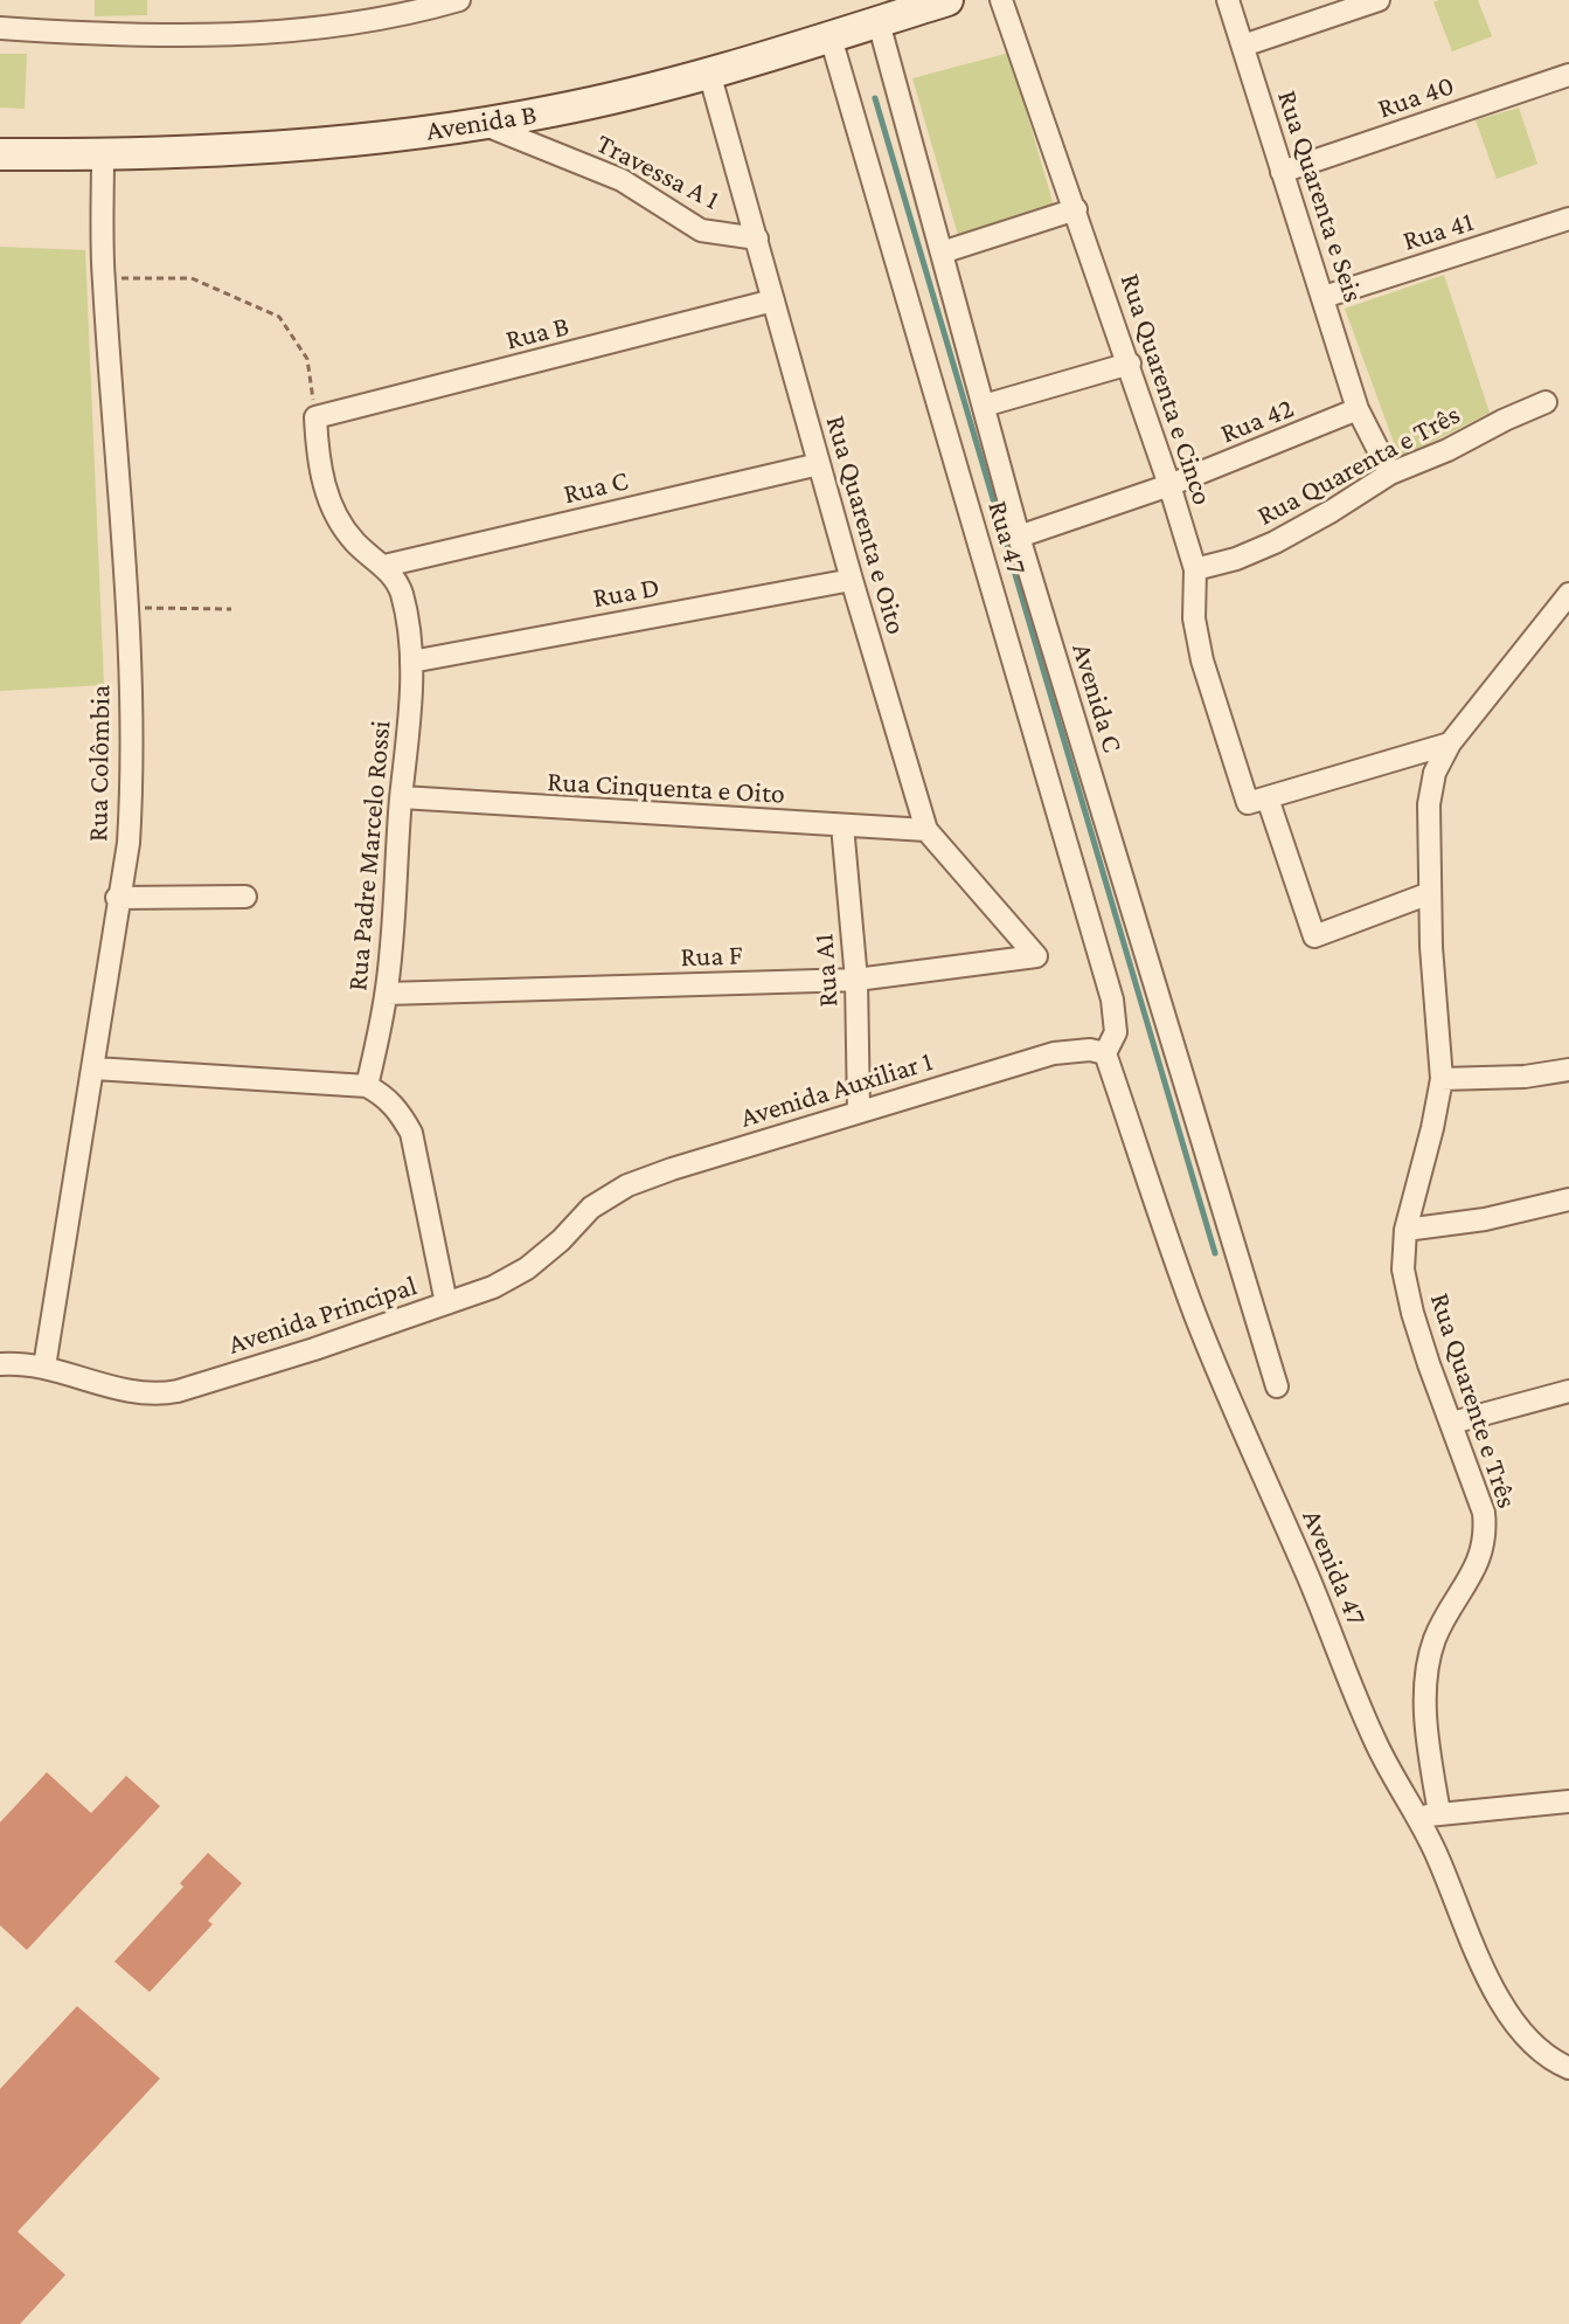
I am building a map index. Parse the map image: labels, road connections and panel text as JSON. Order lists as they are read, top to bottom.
{
  "streets": {
    "street": [
      "Rua 40",
      "Avenida B",
      "Travessa A 1",
      "Rua Quarenta e Seis",
      "Rua 41",
      "Rua B",
      "Rua Quarenta e Cinco",
      "Rua 42",
      "Rua Quarenta e Três",
      "Rua C",
      "Rua Quarenta e Oito",
      "Rua 47",
      "Rua D",
      "Avenida C",
      "Rua Colômbia",
      "Rua Cinquenta e Oito",
      "Rua Padre Marcelo Rossi",
      "Rua F",
      "Rua A1",
      "Avenida Auxiliar 1",
      "Avenida Principal",
      "Rua Quarente e Três",
      "Avenida 47"
    ]
  },
  "crossings": [
    ["Rua 40", "Rua Quarenta e Seis"],
    ["Avenida B", "Travessa A 1"],
    ["Avenida B", "Rua Quarenta e Oito"],
    ["Avenida B", "Rua 47"],
    ["Avenida B", "Avenida C"],
    ["Avenida B", "Rua Colômbia"],
    ["Travessa A 1", "Rua Quarenta e Oito"],
    ["Rua Quarenta e Seis", "Rua 41"],
    ["Rua Quarenta e Seis", "Rua 42"],
    ["Rua Quarenta e Seis", "Rua Quarenta e Três"],
    ["Rua B", "Rua Quarenta e Oito"],
    ["Rua B", "Rua Padre Marcelo Rossi"],
    ["Rua Quarenta e Cinco", "Rua 42"],
    ["Rua Quarenta e Cinco", "Rua Quarenta e Três"],
    ["Rua Quarenta e Cinco", "Rua Quarente e Três"],
    ["Rua 42", "Avenida C"],
    ["Rua C", "Rua Quarenta e Oito"],
    ["Rua C", "Rua Padre Marcelo Rossi"],
    ["Rua Quarenta e Oito", "Rua D"],
    ["Rua Quarenta e Oito", "Rua Cinquenta e Oito"],
    ["Rua Quarenta e Oito", "Rua F"],
    ["Rua 47", "Avenida Auxiliar 1"],
    ["Rua 47", "Avenida 47"],
    ["Rua D", "Rua Padre Marcelo Rossi"],
    ["Rua Colômbia", "Avenida Principal"],
    ["Rua Cinquenta e Oito", "Rua Padre Marcelo Rossi"],
    ["Rua Cinquenta e Oito", "Rua A1"],
    ["Rua Padre Marcelo Rossi", "Rua F"],
    ["Rua F", "Rua A1"],
    ["Rua A1", "Avenida Auxiliar 1"],
    ["Avenida Auxiliar 1", "Avenida Principal"],
    ["Avenida Auxiliar 1", "Avenida 47"],
    ["Rua Quarente e Três", "Avenida 47"]
  ]
}
